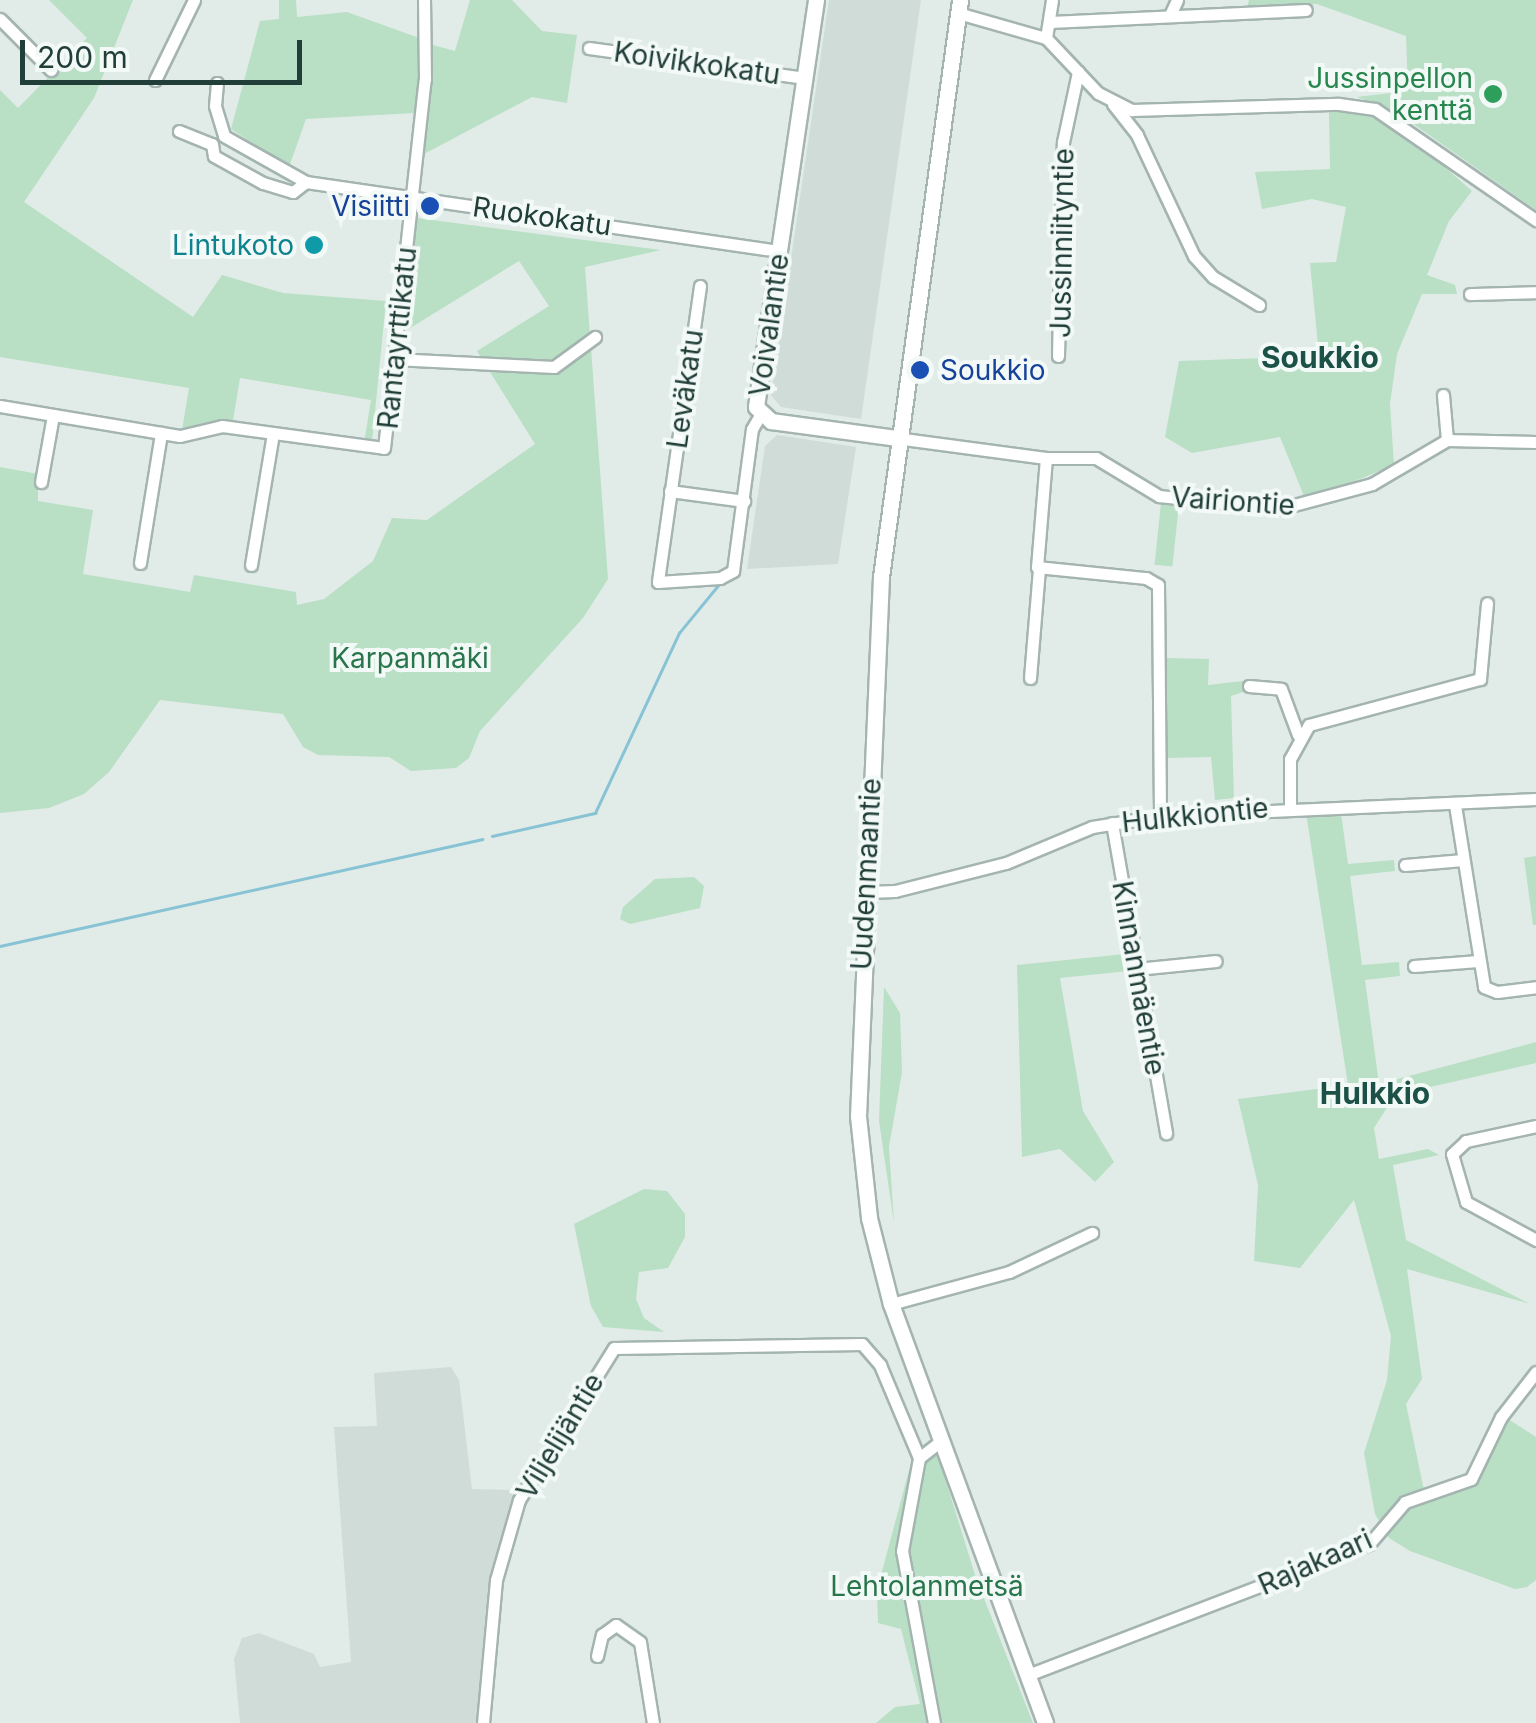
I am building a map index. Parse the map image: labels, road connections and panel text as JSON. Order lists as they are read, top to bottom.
{
  "streets": {
    "main road": ["Voivalantie", "Uudenmaantie"],
    "street": [
      "Koivikkokatu",
      "Ruokokatu",
      "Jussinniityntie",
      "Rantayrttikatu",
      "Leväkatu",
      "Vairiontie",
      "Hulkkiontie",
      "Kinnanmäentie",
      "Viljelijäntie",
      "Rajakaari"
    ]
  },
  "crossings": [
    ["Koivikkokatu", "Voivalantie"],
    ["Ruokokatu", "Voivalantie"],
    ["Ruokokatu", "Rantayrttikatu"],
    ["Voivalantie", "Leväkatu"],
    ["Vairiontie", "Uudenmaantie"],
    ["Hulkkiontie", "Uudenmaantie"],
    ["Hulkkiontie", "Kinnanmäentie"],
    ["Uudenmaantie", "Rajakaari"]
  ],
  "districts": ["Soukkio", "Hulkkio"],
  "parks": ["Karpanmäki", "Lehtolanmetsä"],
  "places": [
    "Jussinpellon kenttä",
    "Visiitti",
    "Lintukoto",
    "Soukkio"
  ],
  "scale_bar": "200 m"
}
